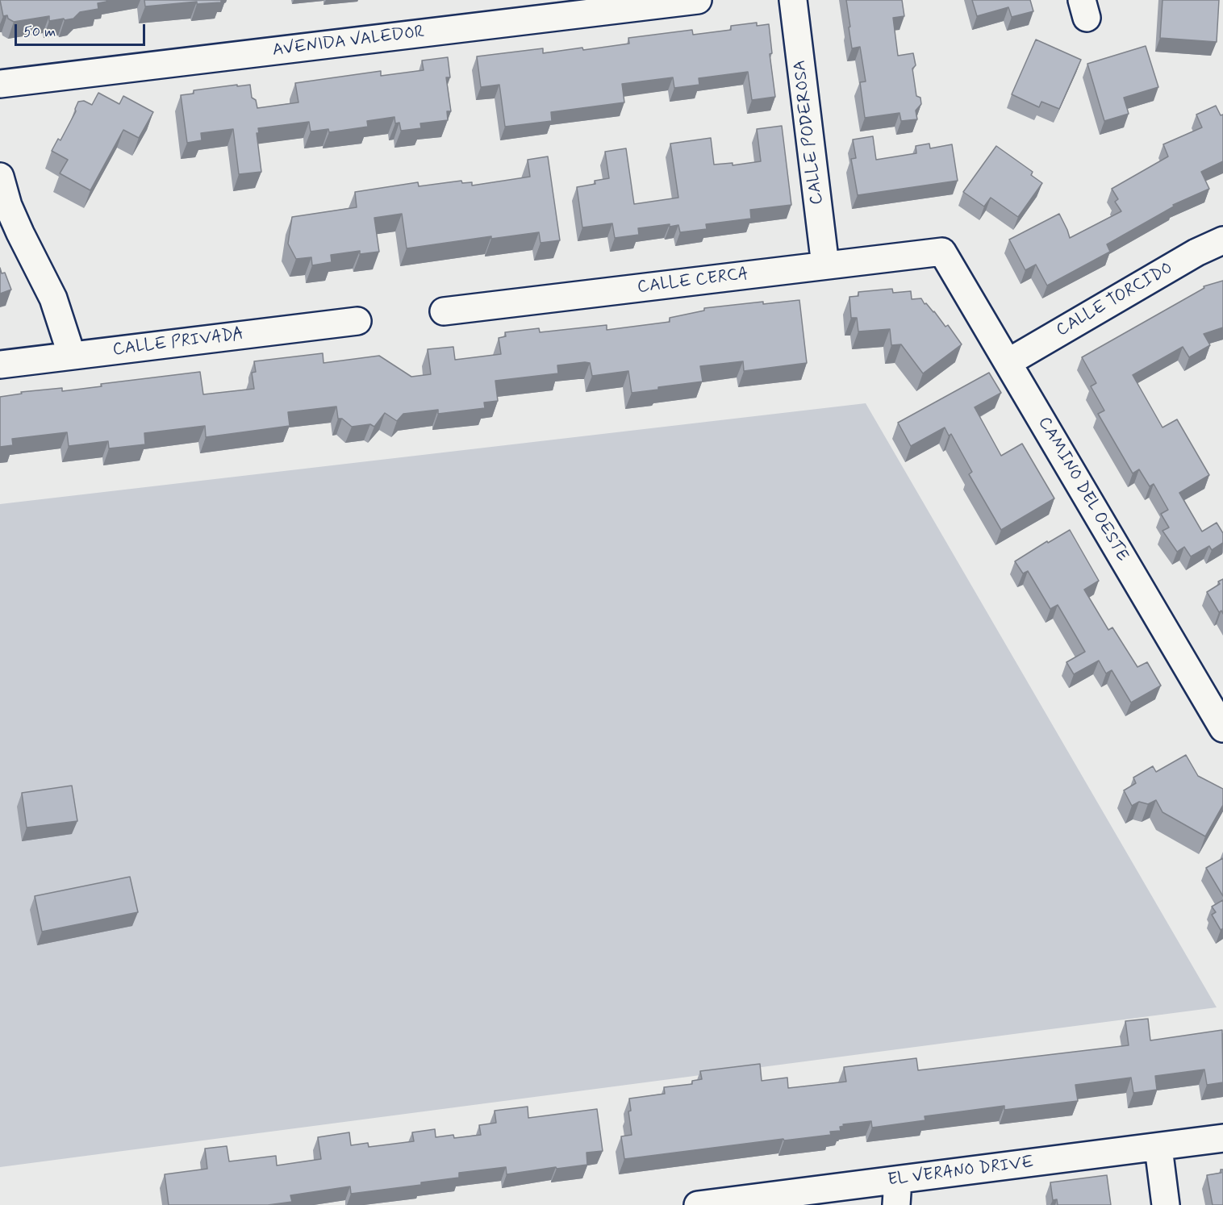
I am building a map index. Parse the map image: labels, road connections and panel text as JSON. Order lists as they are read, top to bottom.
{
  "streets": {
    "street": [
      "AVENIDA VALEDOR",
      "CALLE PODEROSA",
      "CALLE CERCA",
      "CALLE TORCIDO",
      "CALLE PRIVADA",
      "CAMINO DEL OESTE",
      "EL VERANO DRIVE"
    ]
  },
  "crossings": [
    ["CALLE PODEROSA", "CALLE CERCA"],
    ["CALLE CERCA", "CAMINO DEL OESTE"],
    ["CALLE TORCIDO", "CAMINO DEL OESTE"]
  ],
  "scale_bar": "50 m"
}
